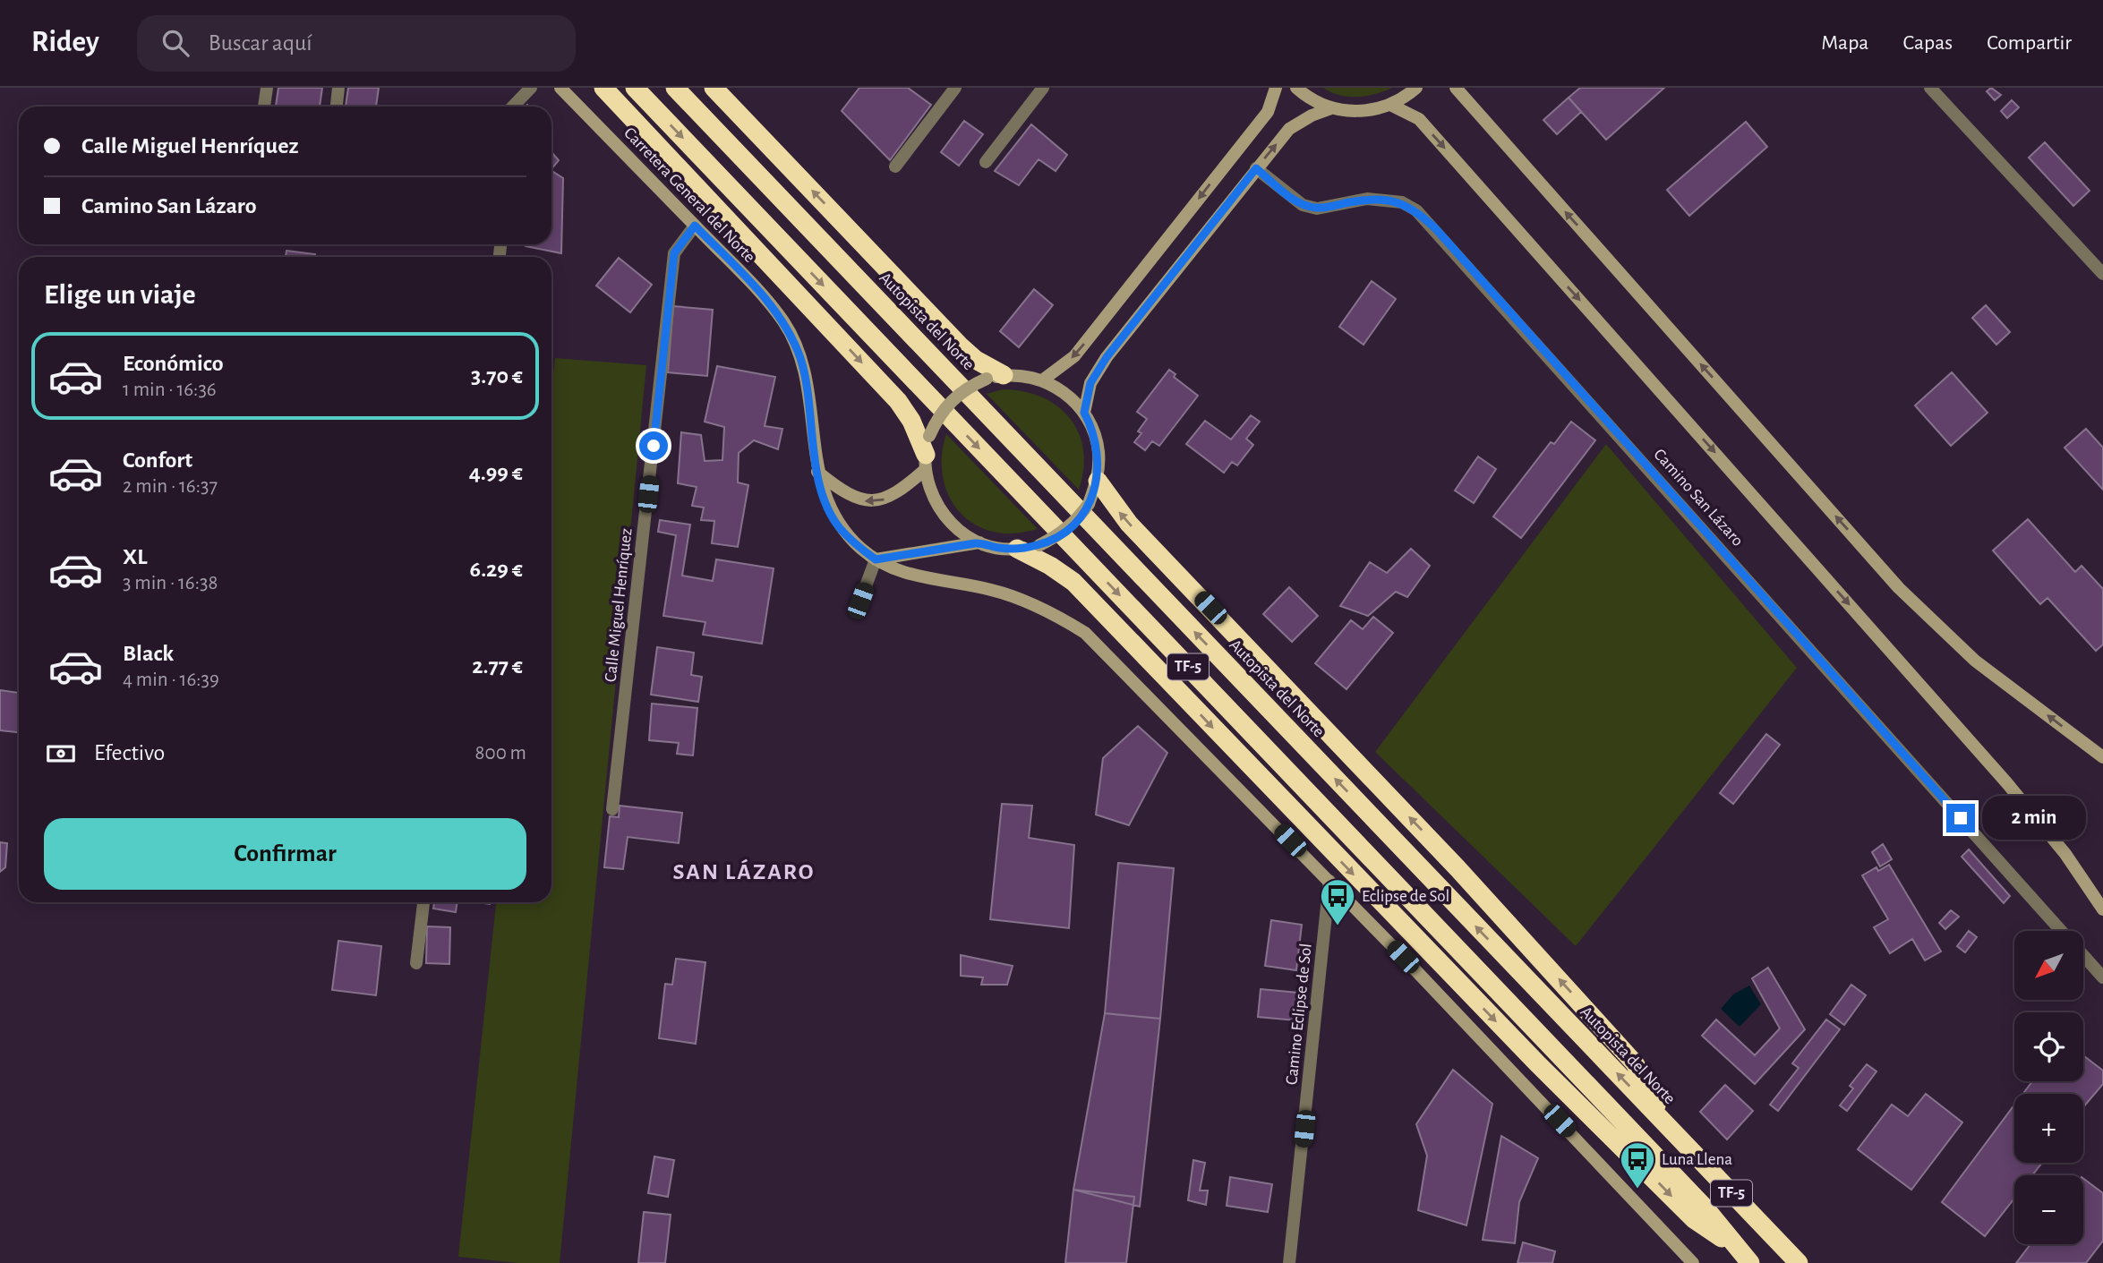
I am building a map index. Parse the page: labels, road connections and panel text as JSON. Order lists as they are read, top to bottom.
{
  "streets": {
    "highway": ["Autopista del Norte", "TF-5"],
    "main road": ["Carretera General del Norte"],
    "street": ["Camino San Lázaro", "Calle Miguel Henríquez", "Camino Eclipse de Sol"]
  },
  "crossings": [
    ["Carretera General del Norte", "Calle Miguel Henríquez"],
    ["Carretera General del Norte", "Camino Eclipse de Sol"]
  ],
  "districts": ["SAN LÁZARO"],
  "places": {
    "bus stop": ["Eclipse de Sol", "Luna Llena"]
  },
  "north": "bottom left",
  "page": {
    "header": "Ridey",
    "search": "Buscar aquí",
    "nav": ["Mapa", "Capas", "Compartir"],
    "banner": ["Calle Miguel Henríquez", "Camino San Lázaro"],
    "heading": "Elige un viaje",
    "list": [
      {
        "name": "Económico",
        "note": "1 min · 16:36",
        "value": "3.70 €"
      },
      {
        "name": "Confort",
        "note": "2 min · 16:37",
        "value": "4.99 €"
      },
      {
        "name": "XL",
        "note": "3 min · 16:38",
        "value": "6.29 €"
      },
      {
        "name": "Black",
        "note": "4 min · 16:39",
        "value": "2.77 €"
      }
    ],
    "pay": ["Efectivo", "800 m"],
    "bubble": "2 min",
    "buttons": "Confirmar",
    "map_buttons": ["+", "−"]
  }
}
